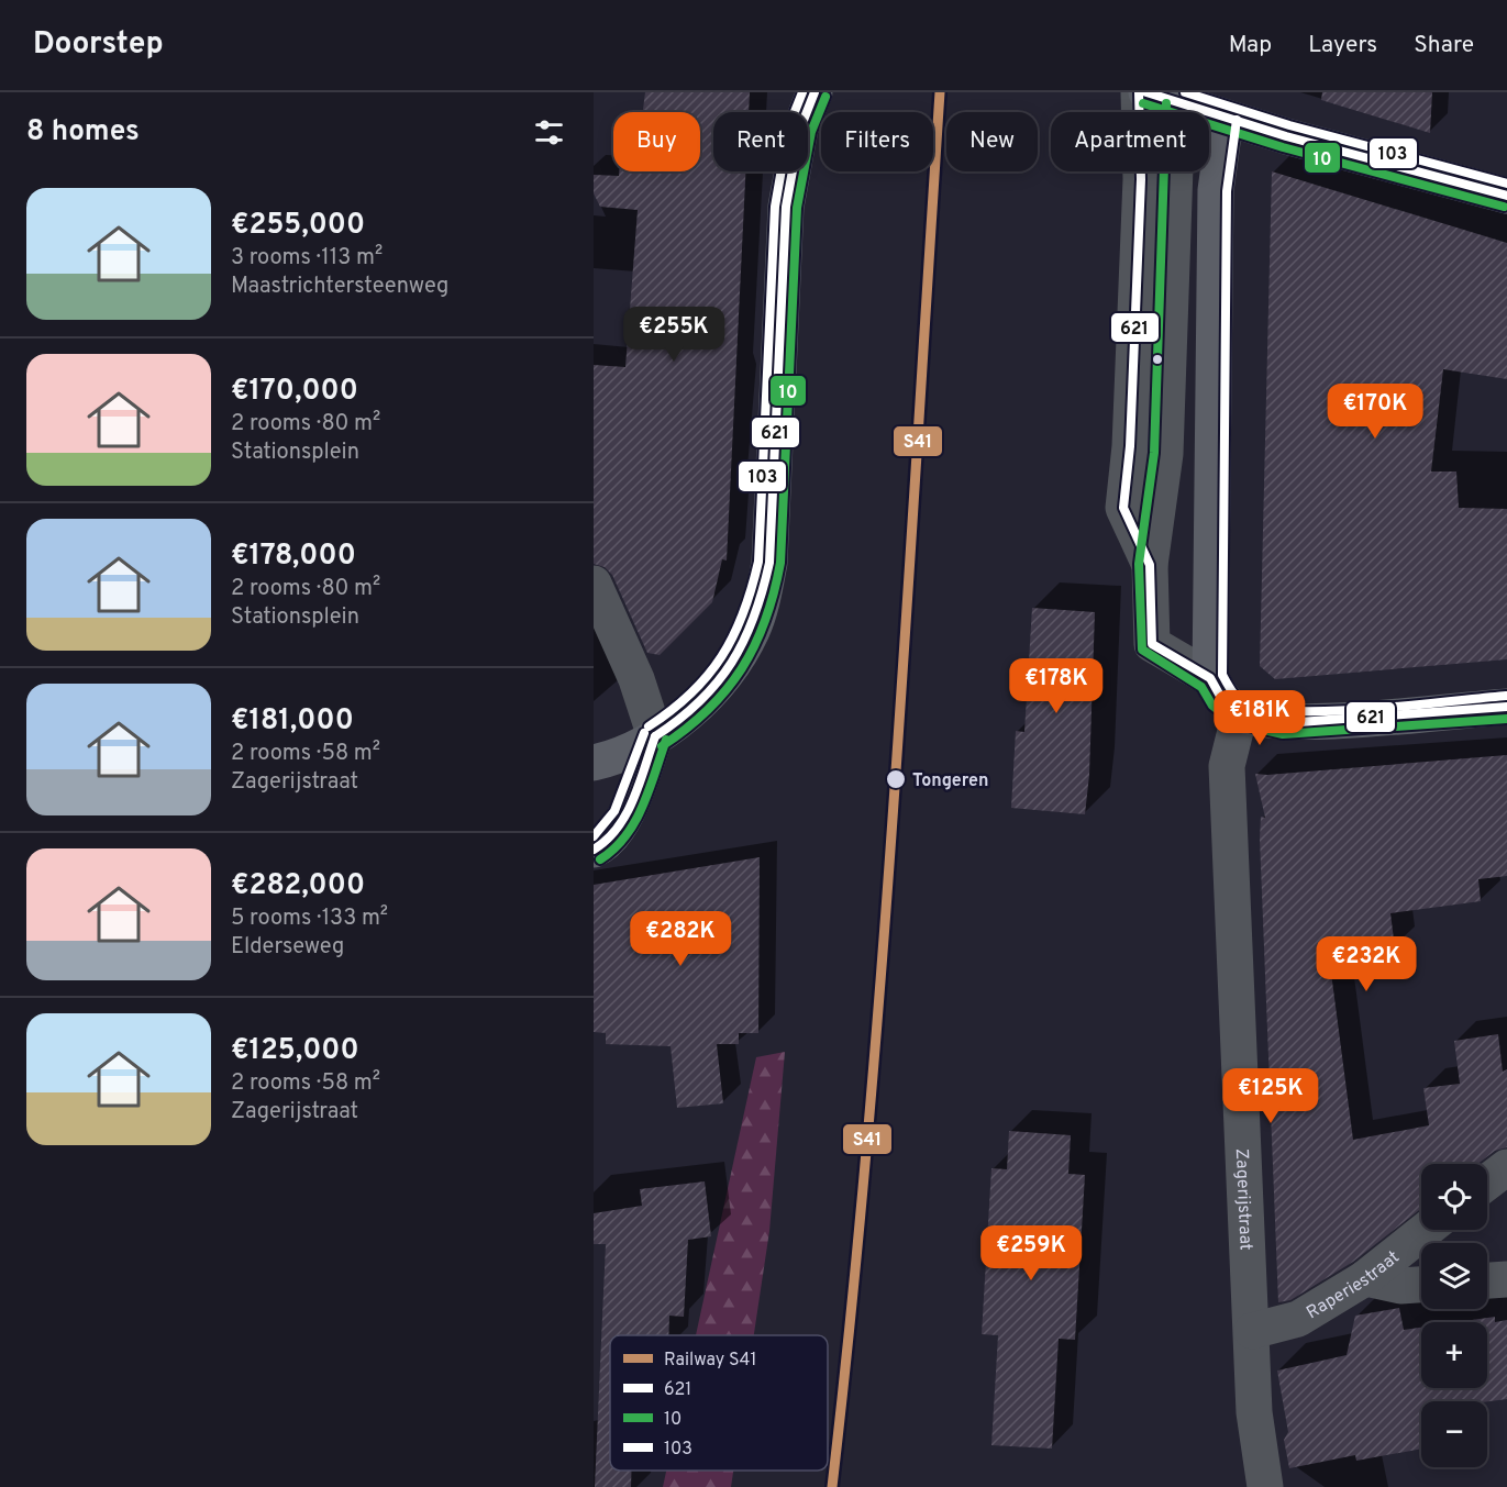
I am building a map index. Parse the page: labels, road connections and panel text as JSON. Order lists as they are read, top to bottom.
{
  "streets": {
    "street": ["Zagerijstraat", "Raperiestraat"]
  },
  "crossings": [
    ["Zagerijstraat", "Raperiestraat"]
  ],
  "places": ["Tongeren"],
  "lines": [
    "rail line S41",
    "transit line 621",
    "transit line 103",
    "transit line 10"
  ],
  "legend": [
    "Railway S41",
    "621",
    "10",
    "103"
  ],
  "page": {
    "header": "Doorstep",
    "nav": ["Map", "Layers", "Share"],
    "heading": "8 homes",
    "chip": [
      "Buy",
      "Rent",
      "Filters",
      "New",
      "Apartment"
    ],
    "list": [
      {
        "name": "€255,000",
        "note": "3 rooms · 113 m² · Maastrichtersteenweg"
      },
      {
        "name": "€170,000",
        "note": "2 rooms · 80 m² · Stationsplein"
      },
      {
        "name": "€178,000",
        "note": "2 rooms · 80 m² · Stationsplein"
      },
      {
        "name": "€181,000",
        "note": "2 rooms · 58 m² · Zagerijstraat"
      },
      {
        "name": "€282,000",
        "note": "5 rooms · 133 m² · Elderseweg"
      },
      {
        "name": "€125,000",
        "note": "2 rooms · 58 m² · Zagerijstraat"
      }
    ],
    "price": [
      "€255K",
      "€170K",
      "€178K",
      "€181K",
      "€282K",
      "€232K",
      "€125K",
      "€259K"
    ],
    "map_buttons": ["+", "−"]
  }
}
